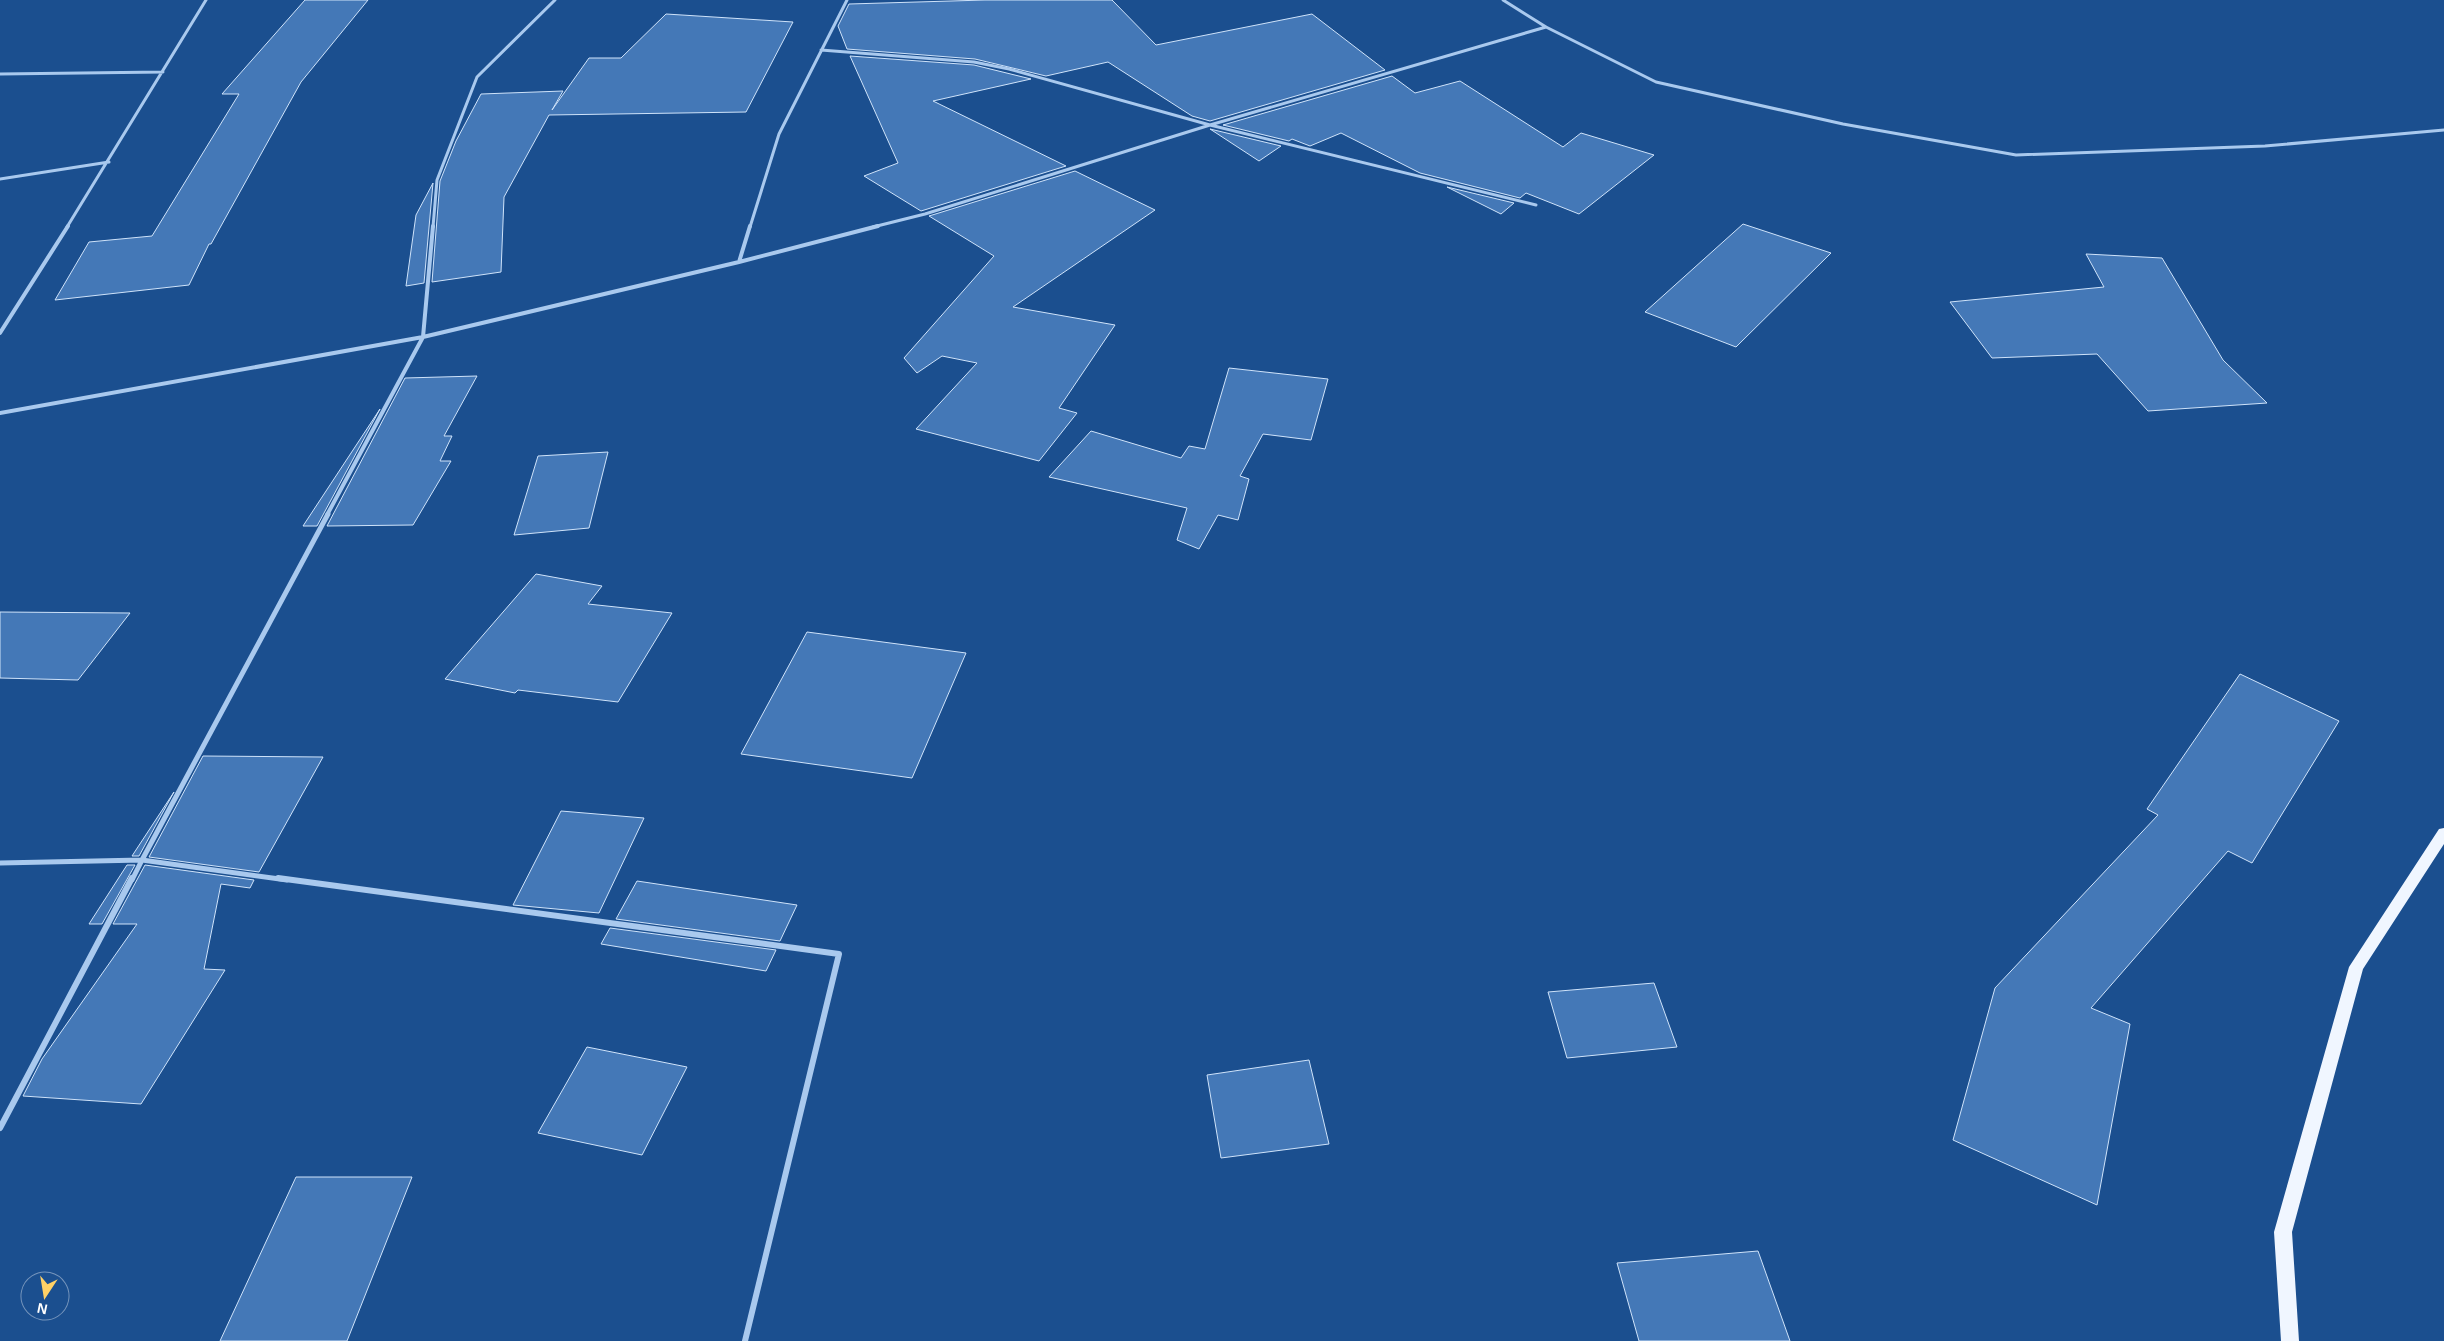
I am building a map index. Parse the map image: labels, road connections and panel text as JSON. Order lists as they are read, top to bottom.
{
  "north": "bottom"
}
